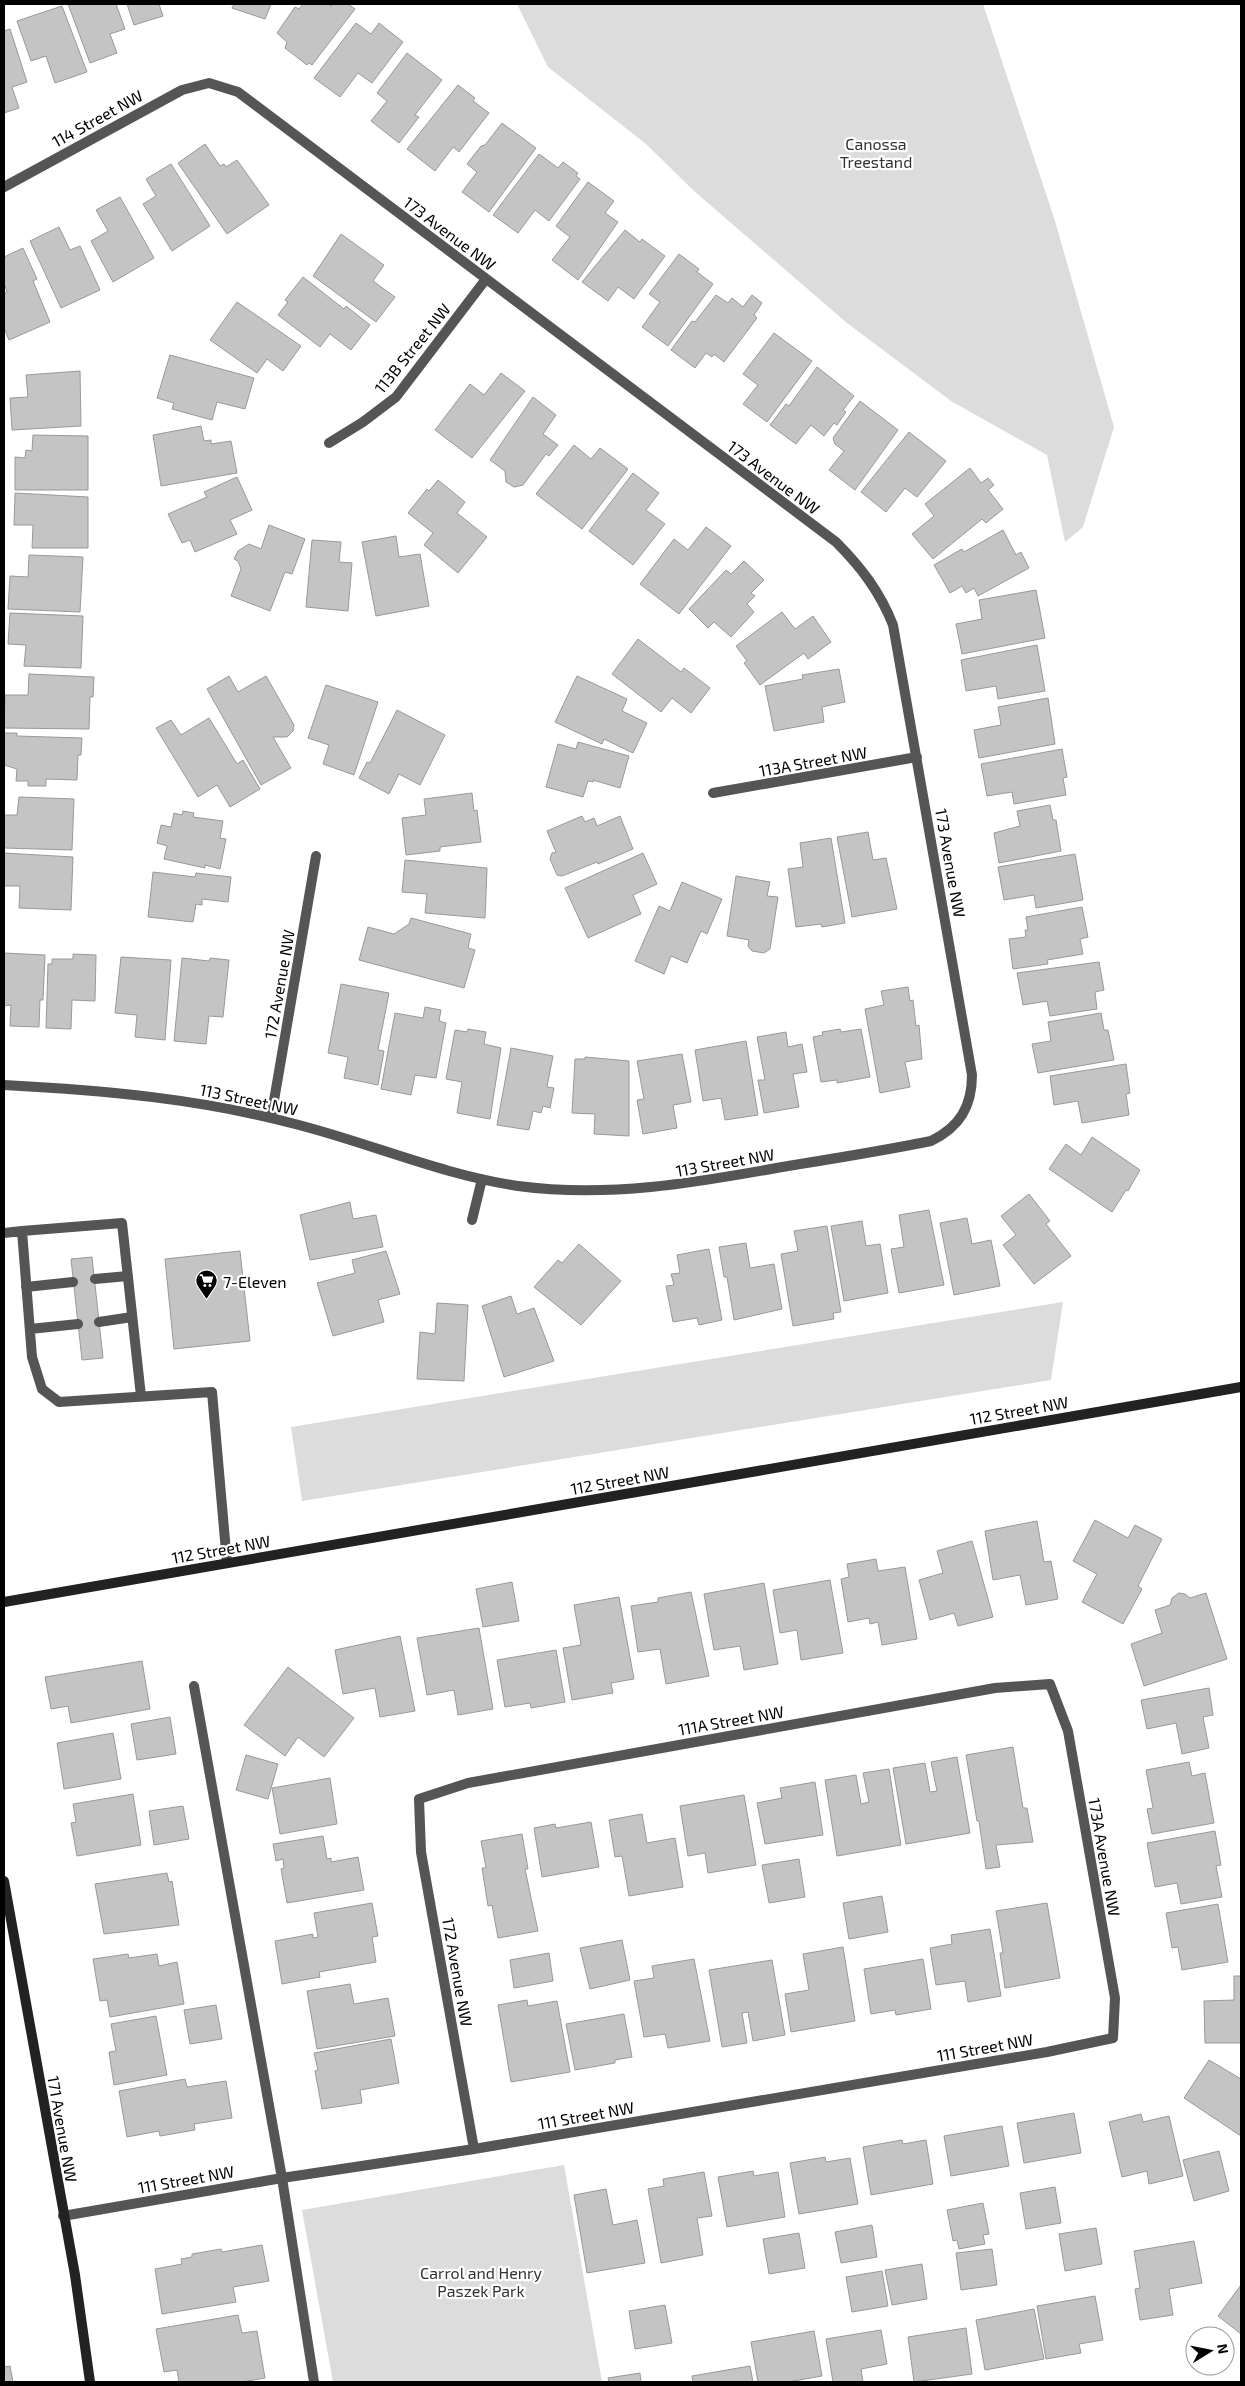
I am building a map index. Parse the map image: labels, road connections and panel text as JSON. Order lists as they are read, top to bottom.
{
  "streets": {
    "main road": ["112 Street NW", "171 Avenue NW"],
    "street": [
      "114 Street NW",
      "173 Avenue NW",
      "113B Street NW",
      "113A Street NW",
      "172 Avenue NW",
      "113 Street NW",
      "111A Street NW",
      "173A Avenue NW",
      "111 Street NW"
    ]
  },
  "crossings": [
    ["114 Street NW", "173 Avenue NW"],
    ["173 Avenue NW", "113B Street NW"],
    ["173 Avenue NW", "113A Street NW"],
    ["173 Avenue NW", "113 Street NW"],
    ["172 Avenue NW", "113 Street NW"],
    ["172 Avenue NW", "111A Street NW"],
    ["172 Avenue NW", "111 Street NW"],
    ["111A Street NW", "173A Avenue NW"],
    ["173A Avenue NW", "111 Street NW"],
    ["111 Street NW", "171 Avenue NW"]
  ],
  "parks": ["Canossa Treestand", "Carrol and Henry Paszek Park"],
  "places": {
    "supermarket": ["7-Eleven"]
  },
  "north": "right"
}
